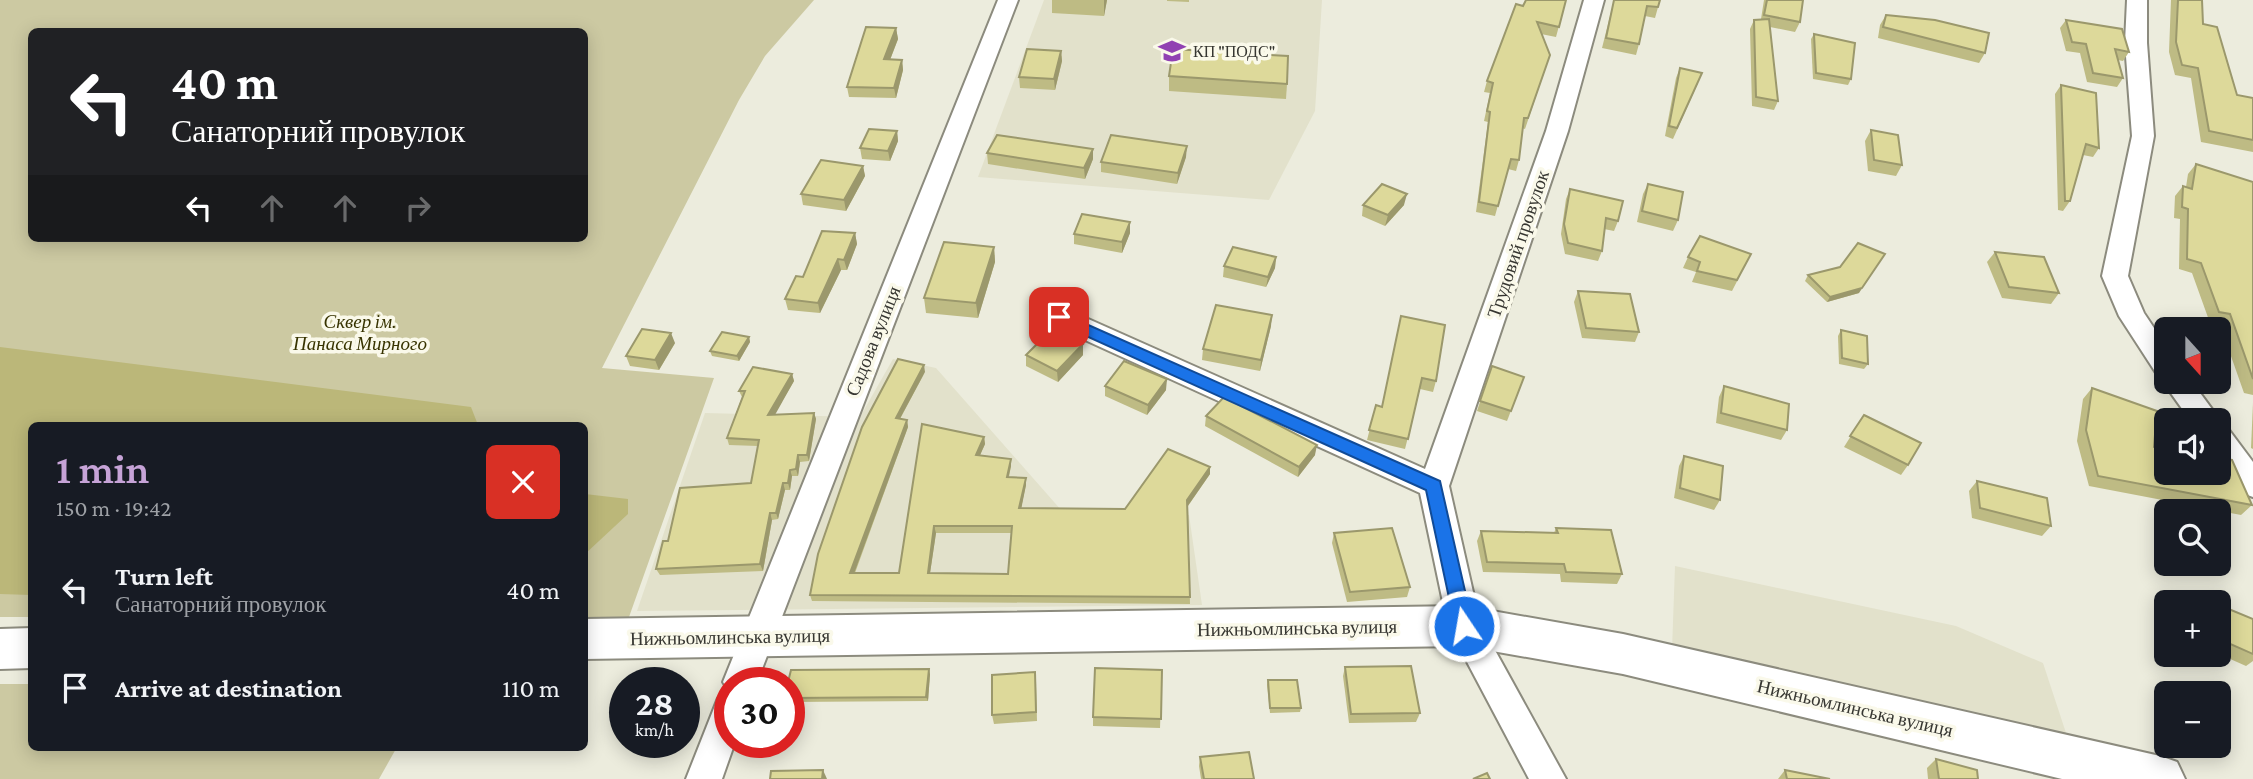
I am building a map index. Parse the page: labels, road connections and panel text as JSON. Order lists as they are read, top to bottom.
{
  "streets": {
    "main road": ["Нижньомлинська вулиця"],
    "street": ["Трудовий провулок", "Садова вулиця"]
  },
  "crossings": [
    ["Садова вулиця", "Нижньомлинська вулиця"]
  ],
  "parks": ["Сквер ім. Панаса Мирного"],
  "places": {
    "school or university": ["КП \"ПОДС\""]
  },
  "north": "bottom",
  "page": {
    "turn": ["40 m", "Санаторний провулок"],
    "map_buttons": ["+", "−"],
    "heading": ["1 min", "150 m · 19:42"],
    "list": [
      {
        "name": "Turn left",
        "note": "Санаторний провулок",
        "value": "40 m"
      },
      {
        "name": "Arrive at destination",
        "value": "110 m"
      }
    ],
    "speed": "28 km/h",
    "limit": "30"
  }
}
